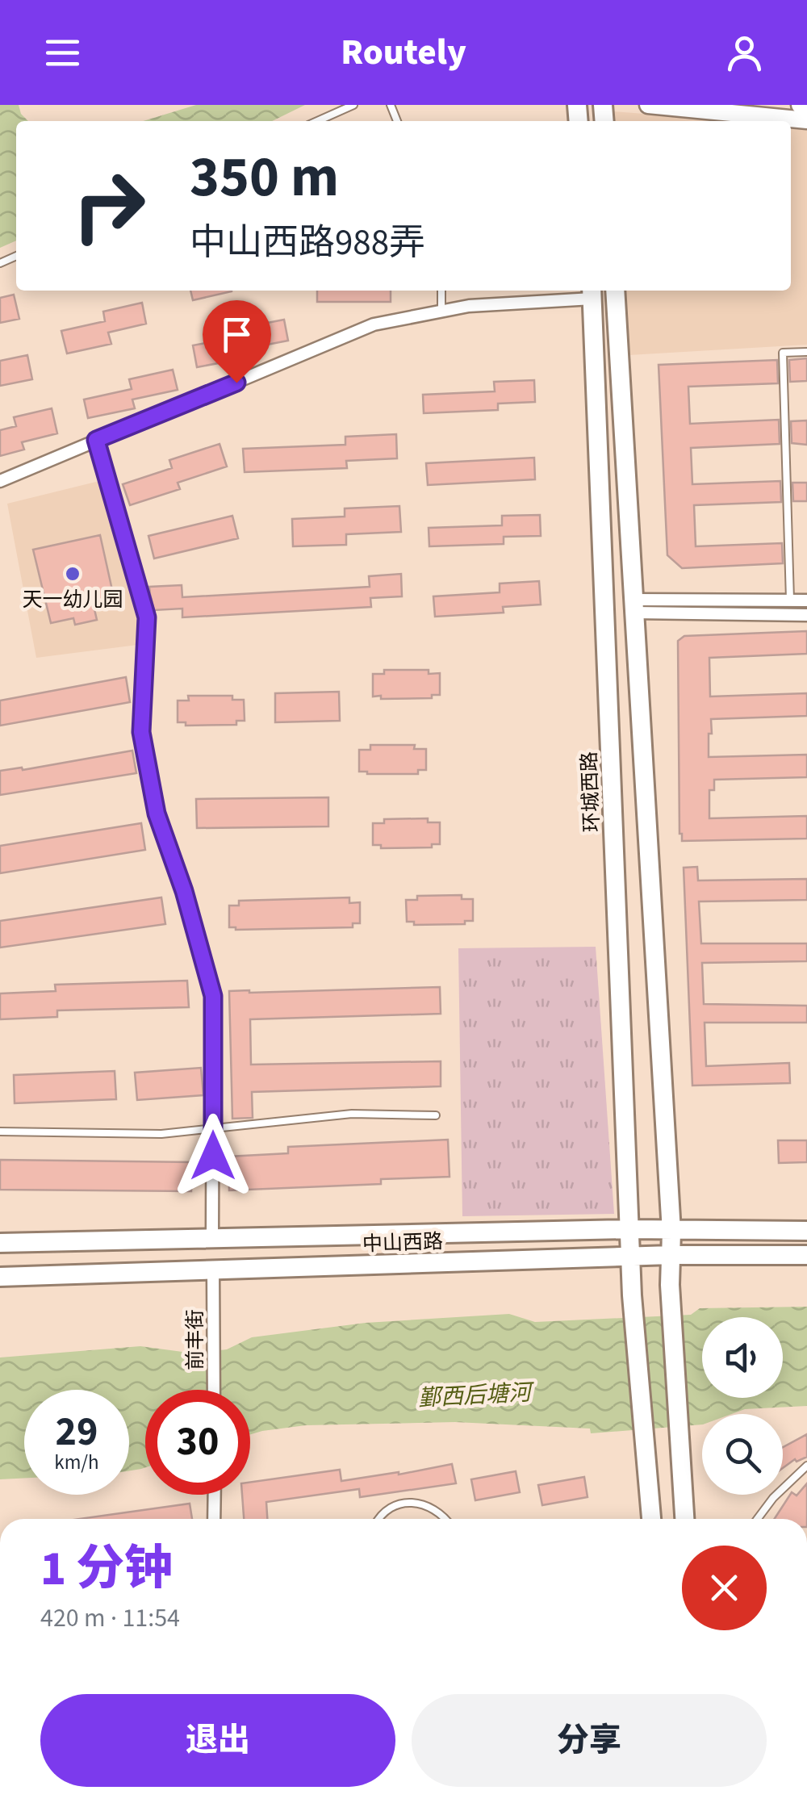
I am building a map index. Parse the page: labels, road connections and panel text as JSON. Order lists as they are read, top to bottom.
{
  "streets": {
    "main road": ["环城西路", "中山西路"],
    "street": ["前丰街"]
  },
  "crossings": [
    ["环城西路", "中山西路"],
    ["中山西路", "前丰街"]
  ],
  "water": ["鄞西后塘河"],
  "places": ["天一幼儿园"],
  "page": {
    "header": "Routely",
    "turn": ["350 m", "中山西路988弄"],
    "speed": "29 km/h",
    "limit": "30",
    "heading": ["1 分钟", "420 m · 11:54"],
    "buttons": ["退出", "分享"]
  }
}
